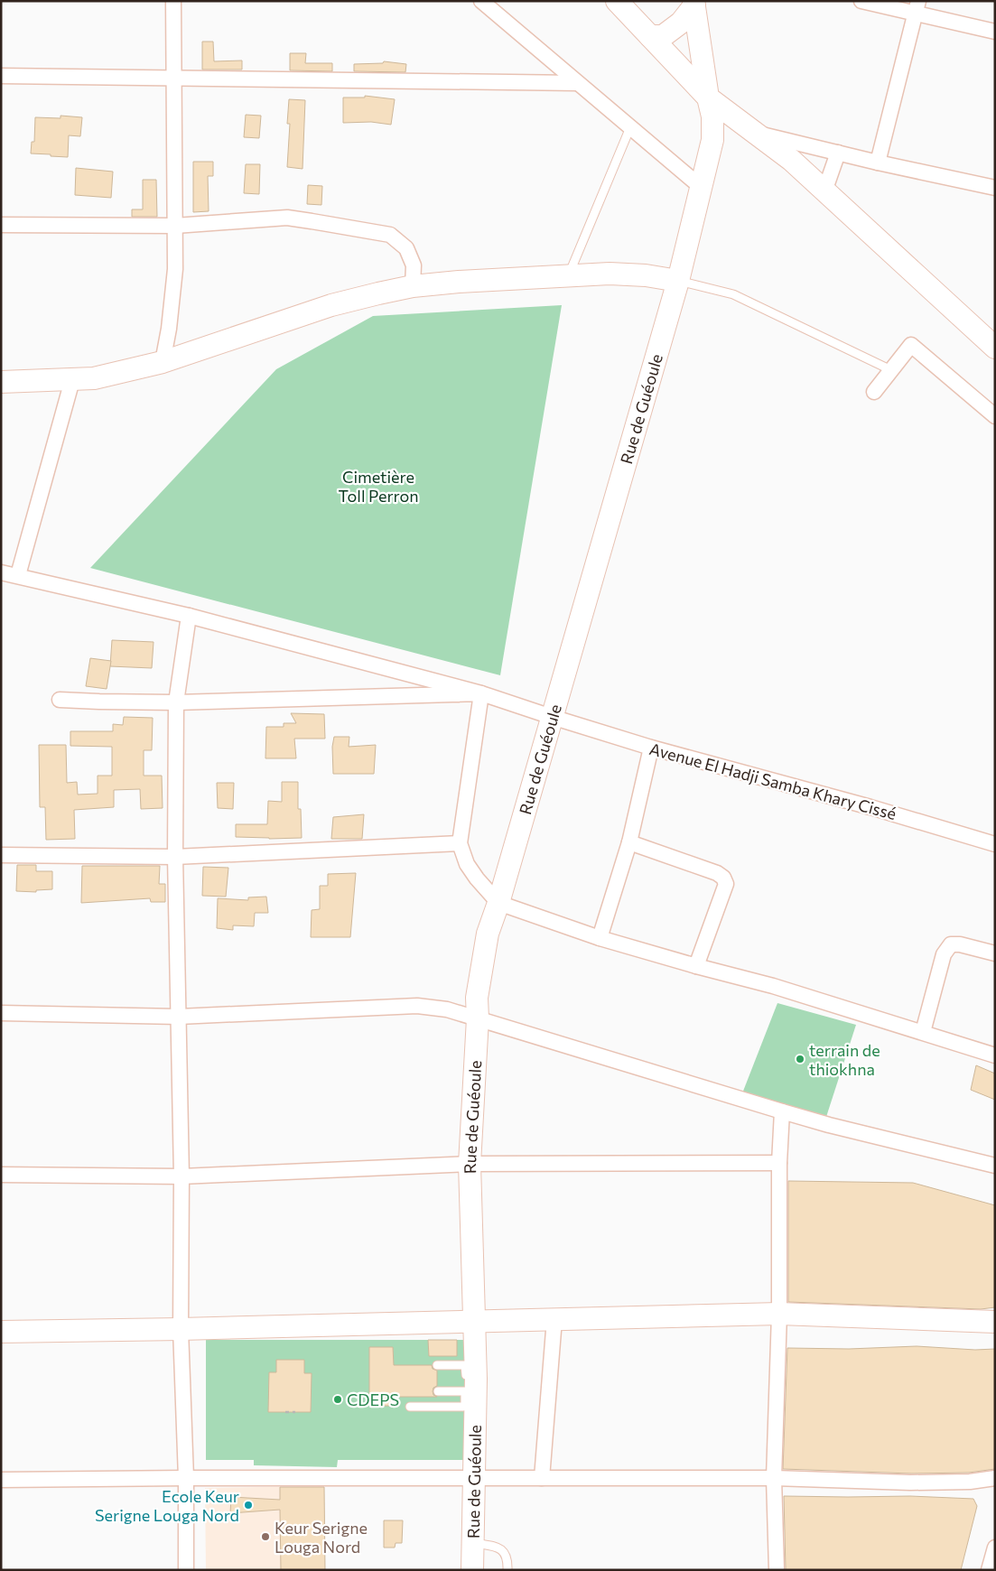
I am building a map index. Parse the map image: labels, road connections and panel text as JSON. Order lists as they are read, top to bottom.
{
  "streets": {
    "street": ["Rue de Guéoule", "Avenue El Hadji Samba Khary Cissé"]
  },
  "crossings": [
    ["Rue de Guéoule", "Avenue El Hadji Samba Khary Cissé"]
  ],
  "parks": ["Cimetière Toll Perron"],
  "places": [
    "terrain de thiokhna",
    "CDEPS",
    "Ecole Keur Serigne Louga Nord",
    "Keur Serigne Louga Nord"
  ]
}
